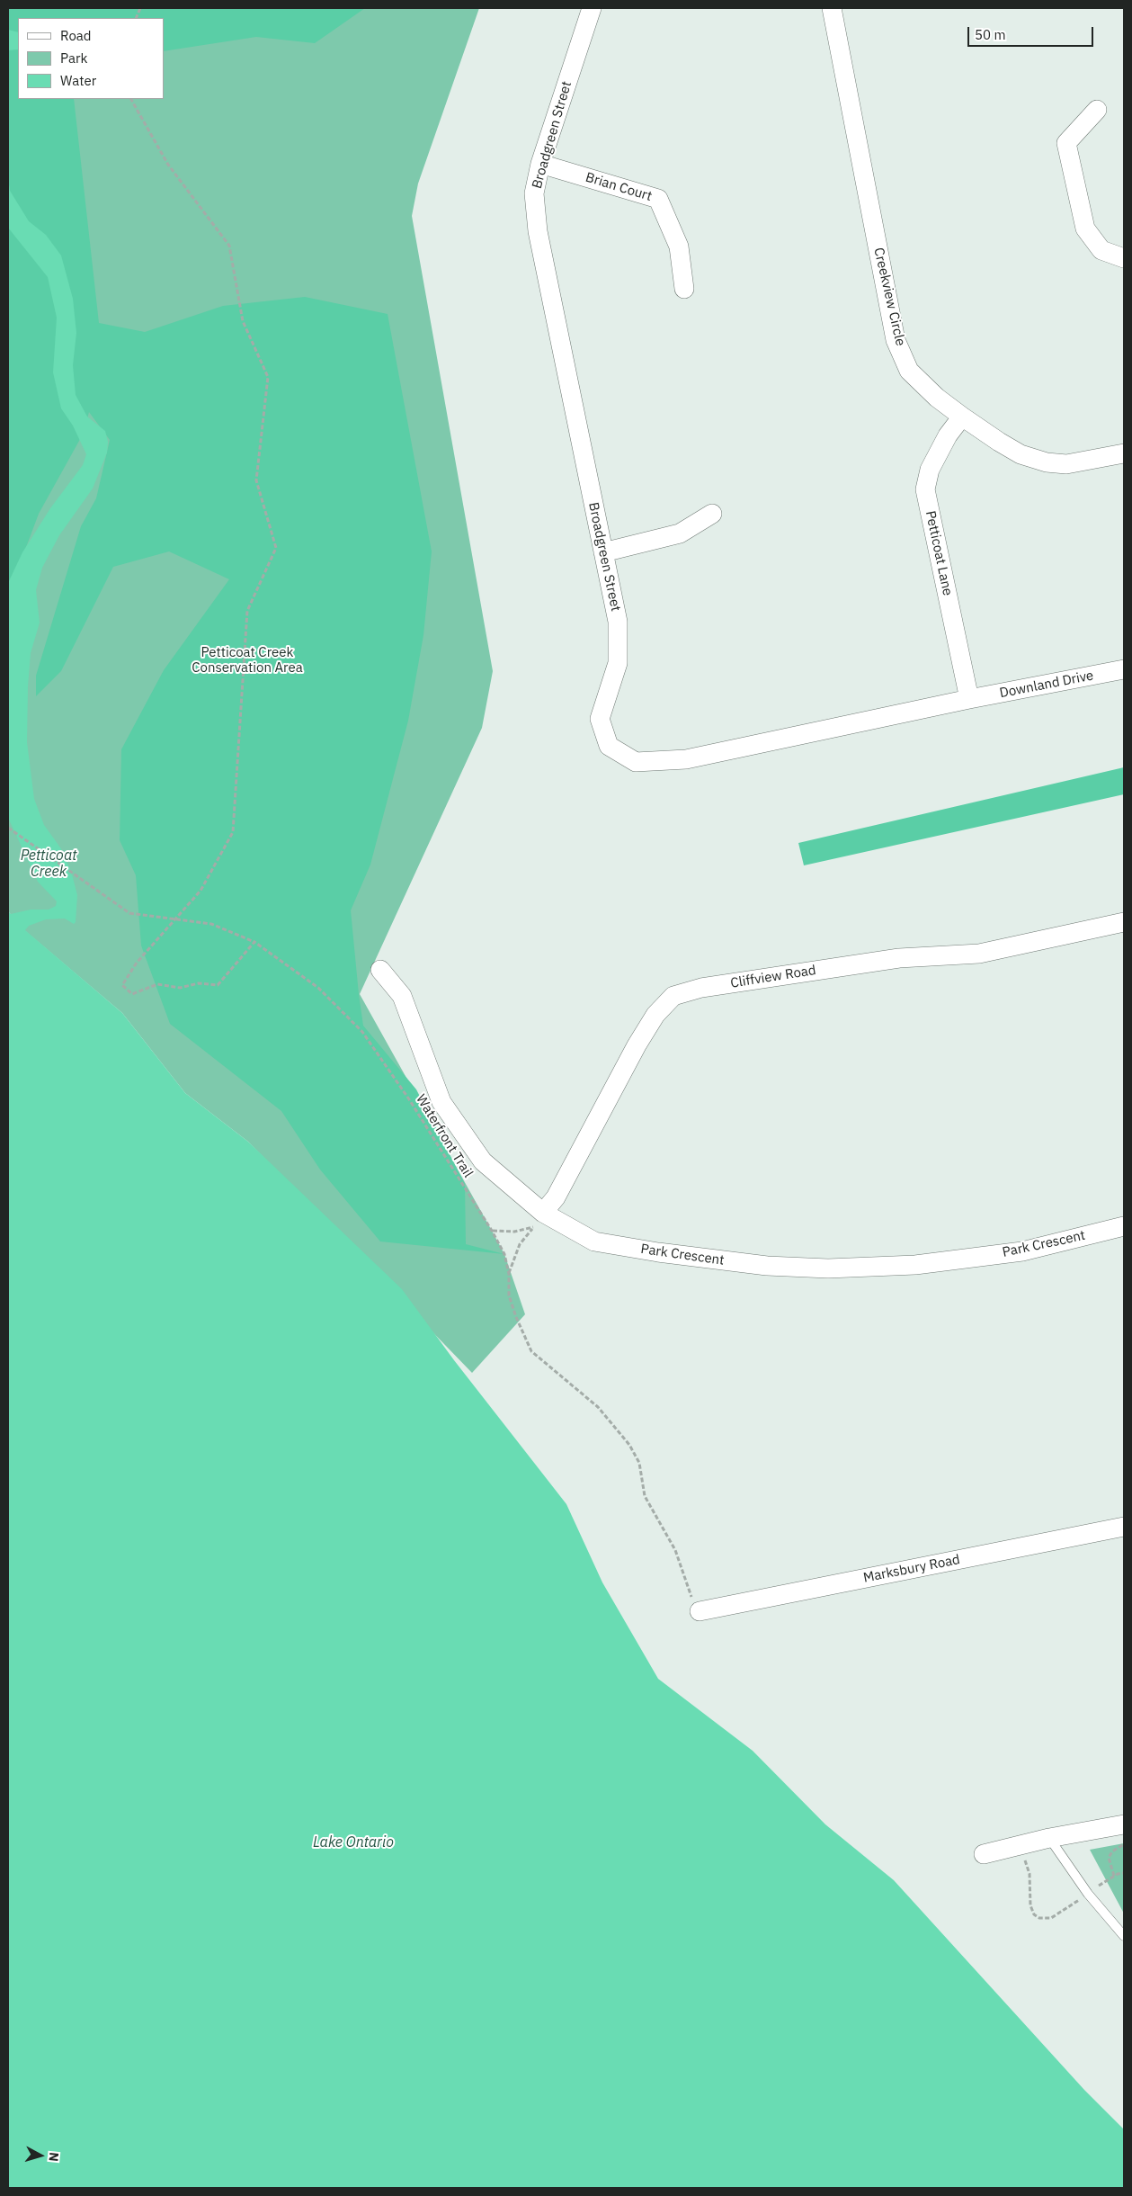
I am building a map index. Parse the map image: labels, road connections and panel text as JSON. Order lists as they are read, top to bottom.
{
  "streets": {
    "street": [
      "Broadgreen Street",
      "Brian Court",
      "Creekview Circle",
      "Petticoat Lane",
      "Downland Drive",
      "Cliffview Road",
      "Park Crescent",
      "Marksbury Road"
    ],
    "path": ["Waterfront Trail"]
  },
  "crossings": [
    ["Broadgreen Street", "Brian Court"],
    ["Broadgreen Street", "Petticoat Lane"],
    ["Broadgreen Street", "Downland Drive"],
    ["Creekview Circle", "Petticoat Lane"],
    ["Petticoat Lane", "Downland Drive"],
    ["Cliffview Road", "Park Crescent"],
    ["Waterfront Trail", "Marksbury Road"]
  ],
  "water": ["Petticoat Creek", "Lake Ontario"],
  "parks": ["Petticoat Creek Conservation Area"],
  "legend": ["Road", "Park", "Water"],
  "scale_bar": "50 m",
  "north": "right"
}
